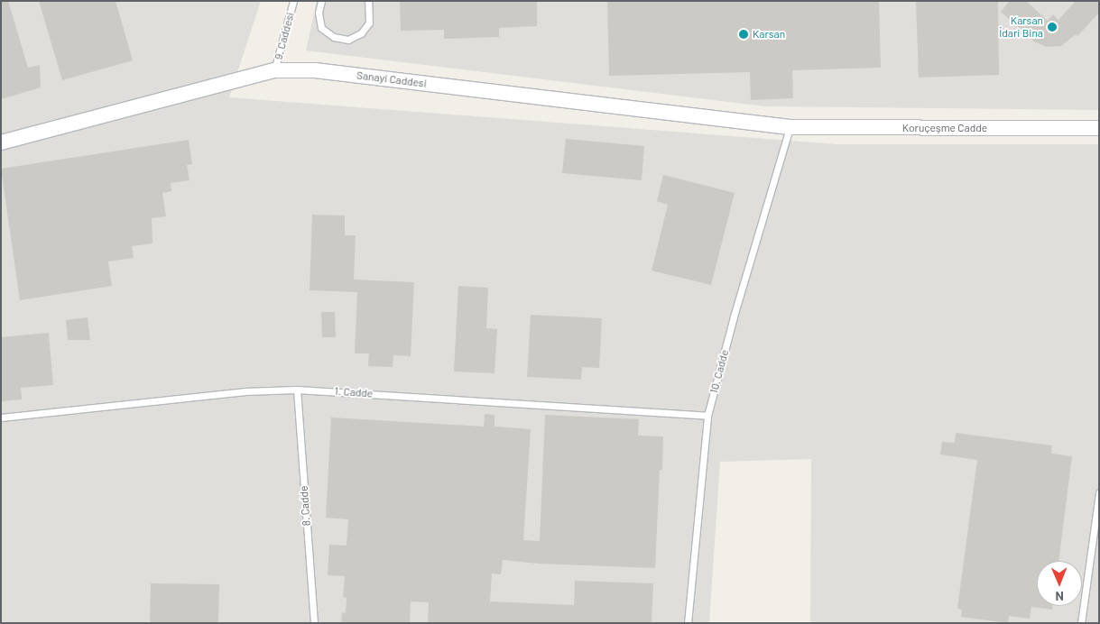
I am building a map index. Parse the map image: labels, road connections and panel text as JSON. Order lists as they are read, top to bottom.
{
  "streets": {
    "street": ["Sanayi Caddesi", "Koruçeşme Cadde"],
    "lane": [
      "9. Caddesi",
      "10. Cadde",
      "1. Cadde",
      "8. Cadde"
    ]
  },
  "crossings": [
    ["9. Caddesi", "Sanayi Caddesi"],
    ["Sanayi Caddesi", "Koruçeşme Cadde"],
    ["Sanayi Caddesi", "10. Cadde"],
    ["Koruçeşme Cadde", "10. Cadde"],
    ["10. Cadde", "1. Cadde"],
    ["1. Cadde", "8. Cadde"]
  ],
  "places": ["Karsan İdari Bina", "Karsan"],
  "north": "bottom"
}
